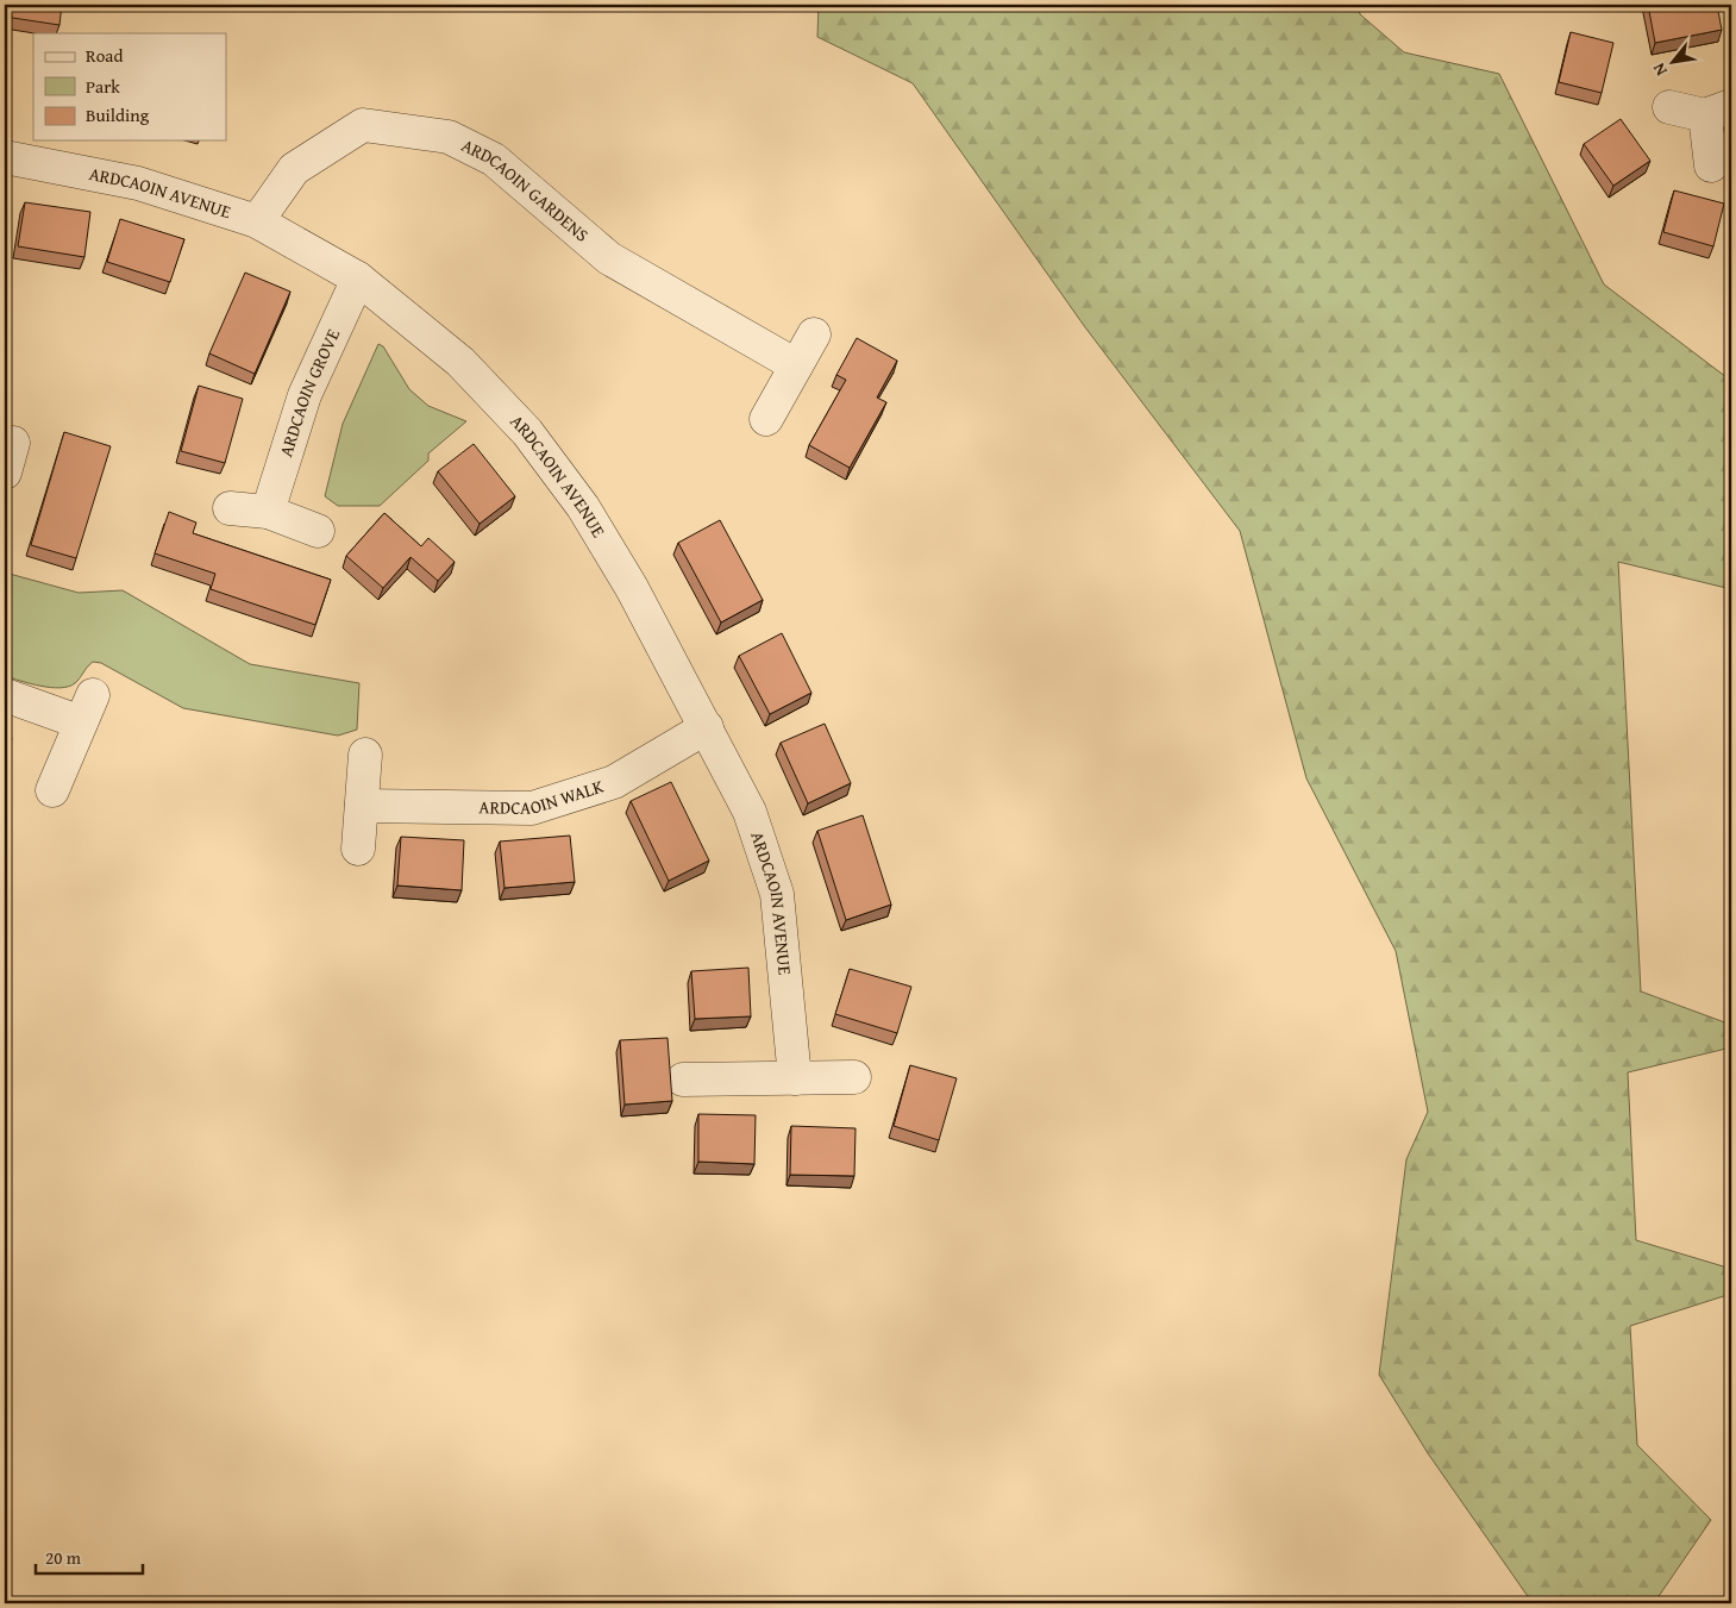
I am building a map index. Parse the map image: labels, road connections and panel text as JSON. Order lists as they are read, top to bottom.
{
  "streets": {
    "street": [
      "ARDCAOIN GARDENS",
      "ARDCAOIN AVENUE",
      "ARDCAOIN GROVE",
      "ARDCAOIN WALK"
    ]
  },
  "crossings": [
    ["ARDCAOIN GARDENS", "ARDCAOIN AVENUE"],
    ["ARDCAOIN AVENUE", "ARDCAOIN GROVE"],
    ["ARDCAOIN AVENUE", "ARDCAOIN WALK"]
  ],
  "legend": ["Road", "Park", "Building"],
  "scale_bar": "20 m",
  "north": "bottom left"
}
